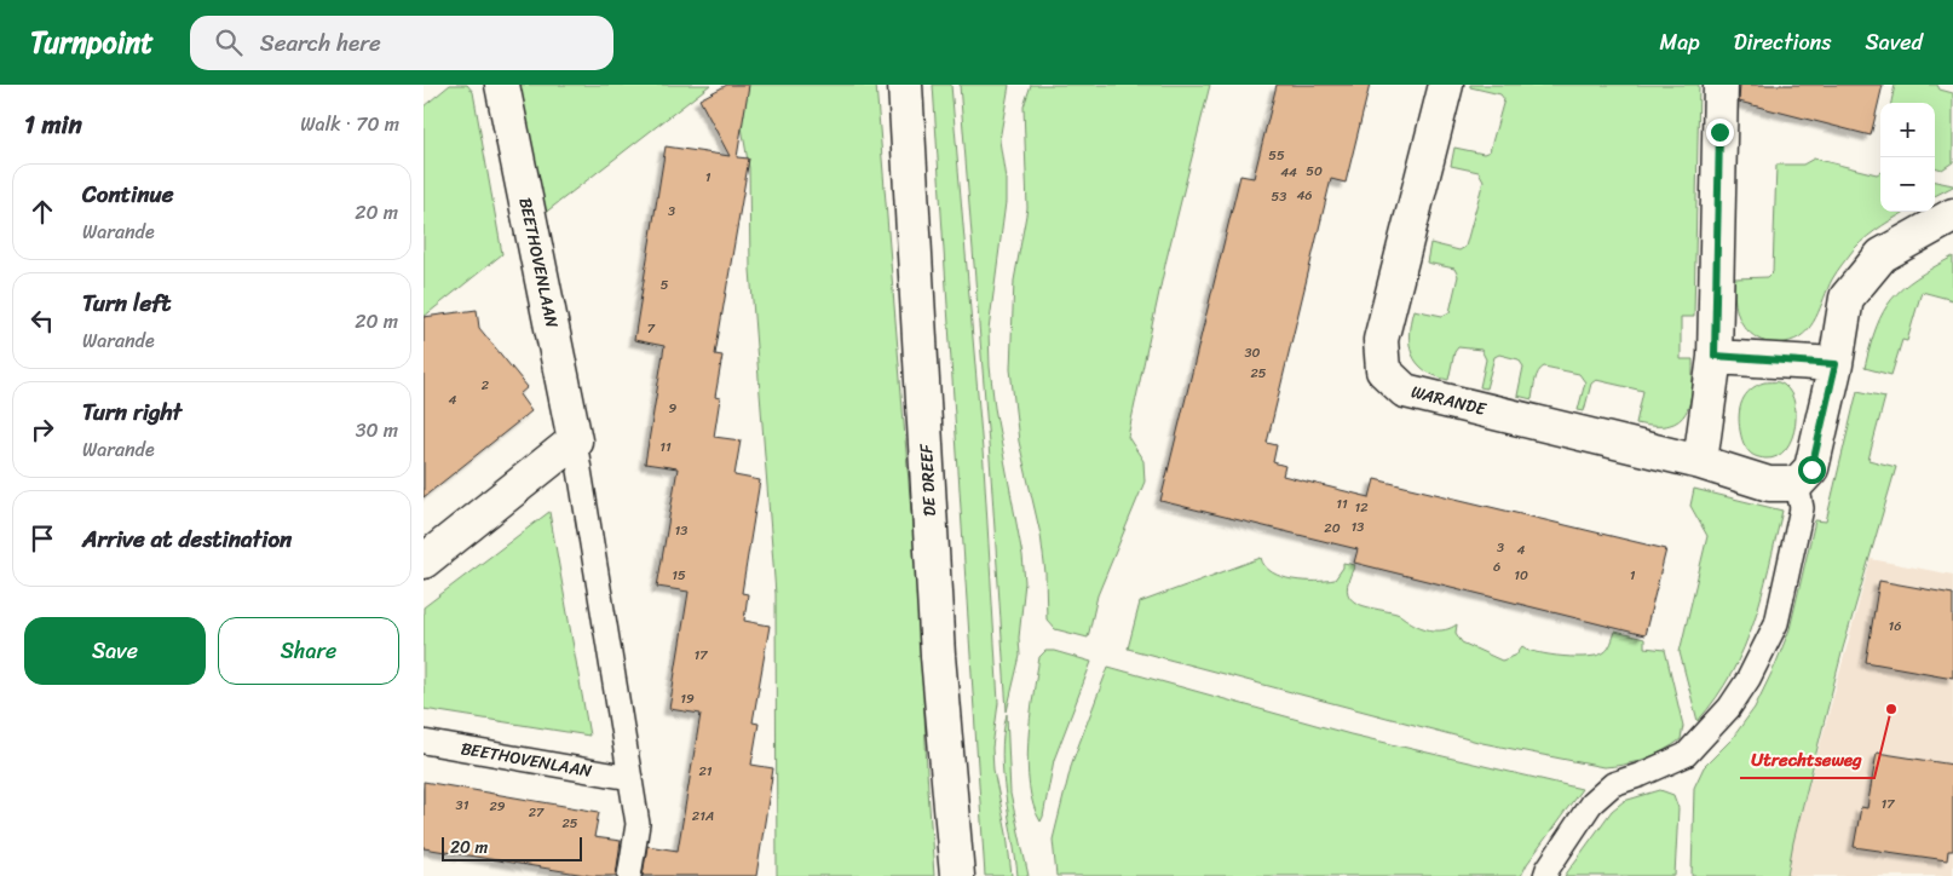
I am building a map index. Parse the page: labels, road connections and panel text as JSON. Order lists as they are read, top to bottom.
{
  "streets": {
    "street": ["BEETHOVENLAAN", "WARANDE", "DE DREEF"]
  },
  "places": ["Utrechtseweg"],
  "house_numbers": [
    "55",
    "50",
    "44",
    "1",
    "46",
    "53",
    "3",
    "5",
    "7",
    "30",
    "25",
    "2",
    "4",
    "9",
    "11",
    "11",
    "12",
    "13",
    "20",
    "13",
    "3",
    "4",
    "6",
    "15",
    "10",
    "1",
    "16",
    "17",
    "19",
    "21",
    "17",
    "31",
    "29",
    "27",
    "21A",
    "25"
  ],
  "scale_bar": "20 m",
  "page": {
    "header": "Turnpoint",
    "search": "Search here",
    "nav": ["Map", "Directions", "Saved"],
    "heading": ["1 min", "Walk · 70 m"],
    "map_buttons": ["+", "−"],
    "list": [
      ["Continue", "Warande", "20 m"],
      ["Turn left", "Warande", "20 m"],
      ["Turn right", "Warande", "30 m"],
      "Arrive at destination"
    ],
    "buttons": ["Save", "Share"],
    "scale": "20 m"
  }
}
